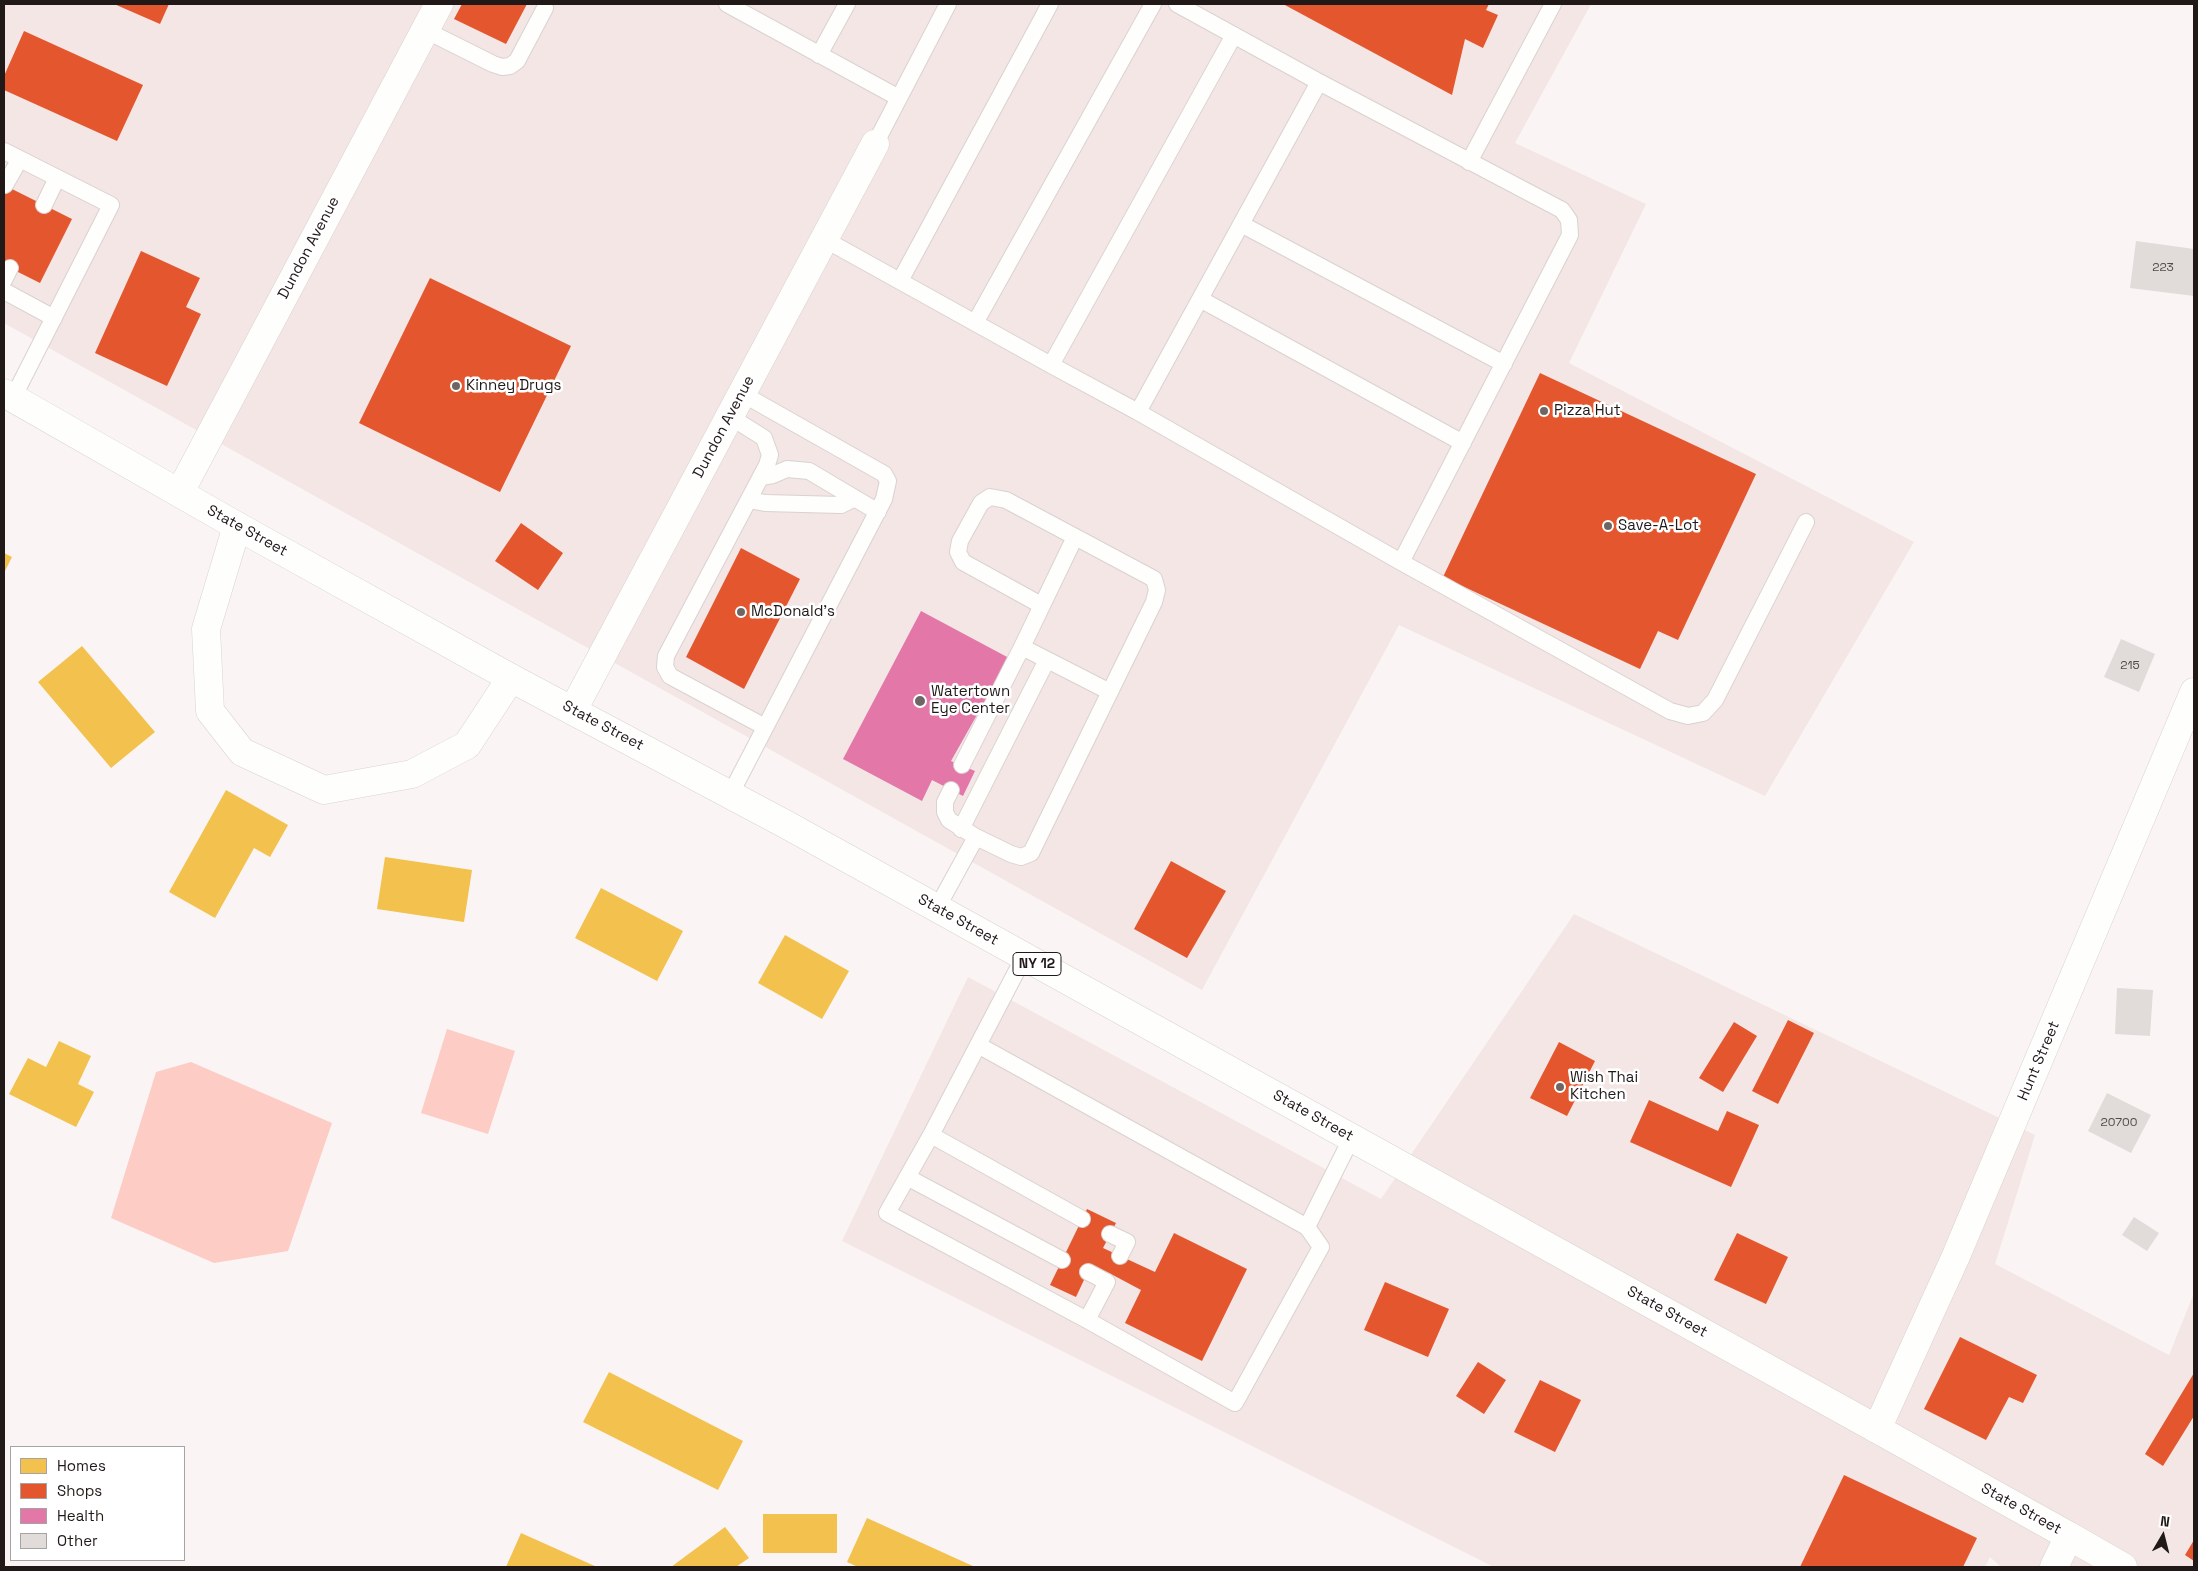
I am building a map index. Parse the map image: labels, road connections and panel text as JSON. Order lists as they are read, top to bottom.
{
  "streets": {
    "main road": [
      "Dundon Avenue",
      "State Street",
      "NY 12",
      "Hunt Street"
    ]
  },
  "crossings": [
    ["Dundon Avenue", "State Street"],
    ["State Street", "Hunt Street"]
  ],
  "places": [
    "Kinney Drugs",
    "Pizza Hut",
    "Save-A-Lot",
    "McDonald's",
    "Watertown Eye Center",
    "Wish Thai Kitchen"
  ],
  "house_numbers": ["223", "215", "20700"],
  "legend": [
    "Homes",
    "Shops",
    "Health",
    "Other"
  ],
  "north": "top"
}
